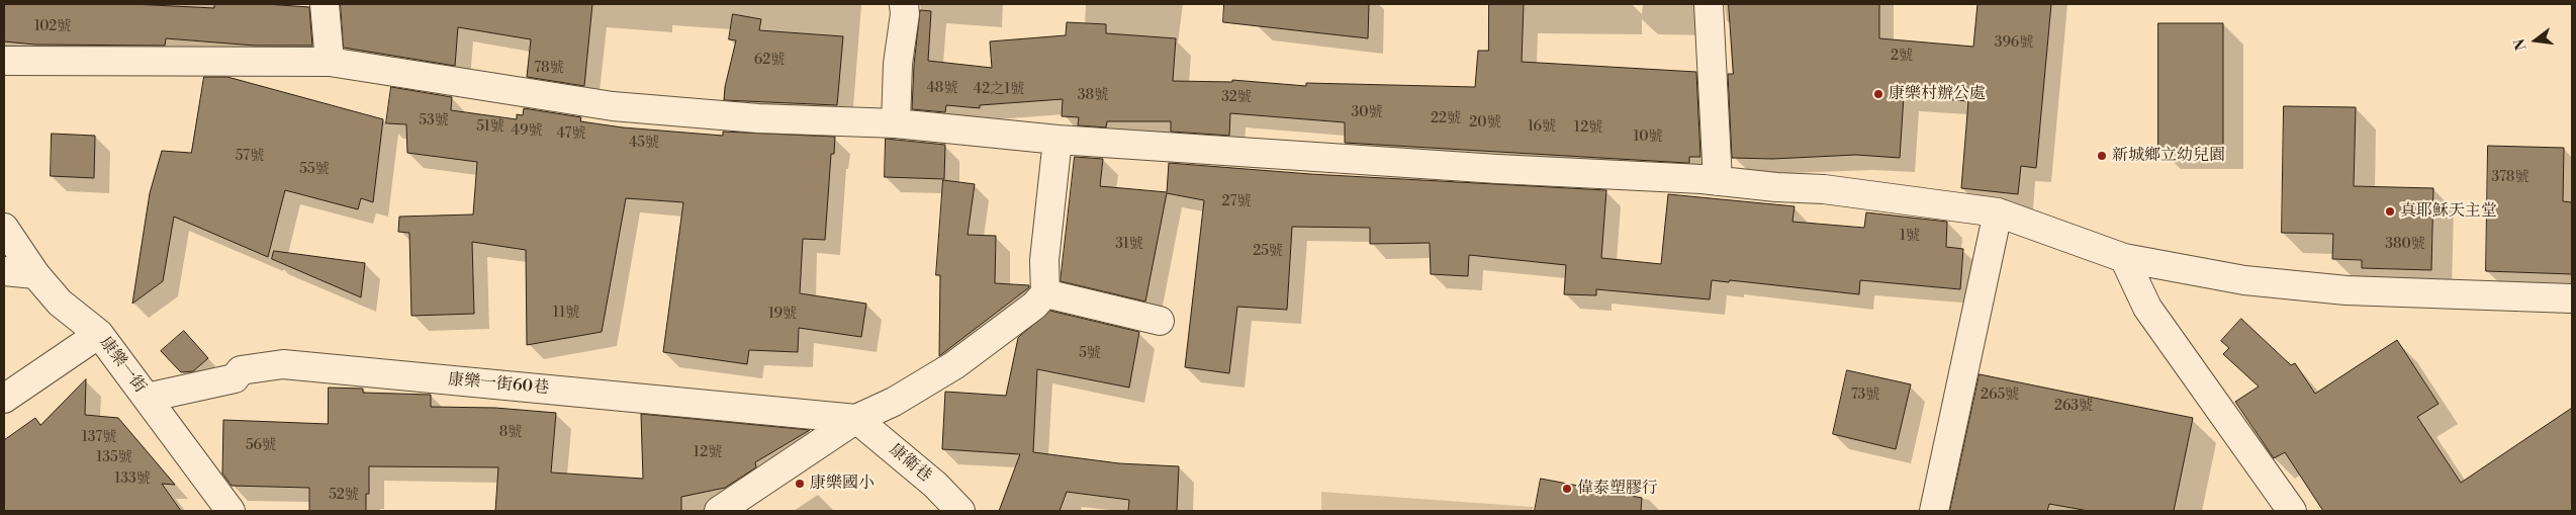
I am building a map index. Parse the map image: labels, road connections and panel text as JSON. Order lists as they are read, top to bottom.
{
  "streets": {
    "street": ["康樂一街", "康樂一街60巷", "康衛巷"]
  },
  "crossings": [
    ["康樂一街", "康樂一街60巷"],
    ["康樂一街60巷", "康衛巷"]
  ],
  "places": [
    "康樂村辦公處",
    "新城鄉立幼兒園",
    "真耶穌天主堂",
    "康樂國小",
    "偉泰塑膠行"
  ],
  "house_numbers": [
    "102號",
    "396號",
    "2號",
    "62號",
    "78號",
    "48號",
    "42之1號",
    "38號",
    "32號",
    "30號",
    "22號",
    "53號",
    "20號",
    "51號",
    "16號",
    "12號",
    "49號",
    "47號",
    "10號",
    "45號",
    "57號",
    "55號",
    "378號",
    "27號",
    "1號",
    "31號",
    "380號",
    "25號",
    "11號",
    "19號",
    "5號",
    "73號",
    "265號",
    "263號",
    "8號",
    "137號",
    "56號",
    "12號",
    "135號",
    "133號",
    "52號"
  ],
  "north": "left"
}
